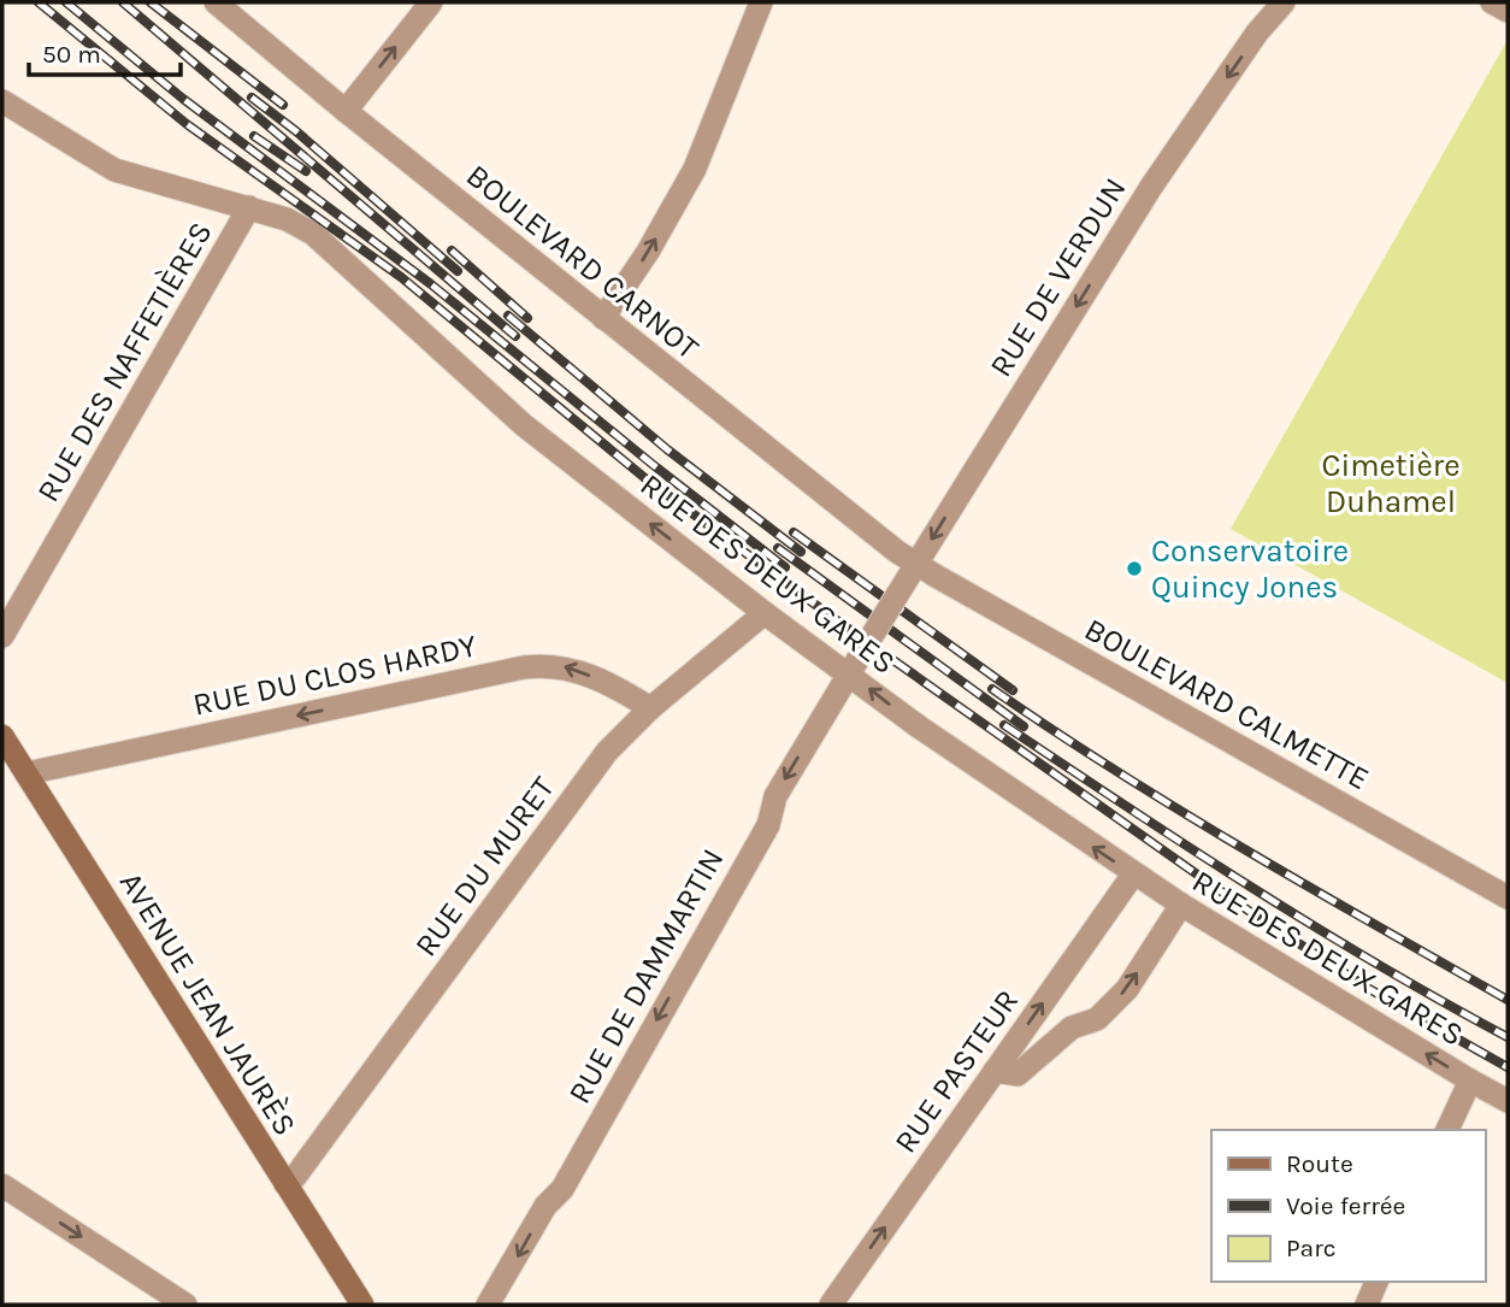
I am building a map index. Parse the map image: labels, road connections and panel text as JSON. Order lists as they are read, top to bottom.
{
  "streets": {
    "main road": ["AVENUE JEAN JAURÈS"],
    "street": [
      "BOULEVARD CARNOT",
      "RUE DE VERDUN",
      "RUE DES NAFFETIÈRES",
      "RUE DES DEUX GARES",
      "RUE DU CLOS HARDY",
      "BOULEVARD CALMETTE",
      "RUE DU MURET",
      "RUE DE DAMMARTIN",
      "RUE PASTEUR"
    ]
  },
  "crossings": [
    ["BOULEVARD CARNOT", "RUE DE VERDUN"],
    ["BOULEVARD CARNOT", "BOULEVARD CALMETTE"],
    ["RUE DE VERDUN", "BOULEVARD CALMETTE"],
    ["RUE DE VERDUN", "RUE DE DAMMARTIN"],
    ["RUE DES NAFFETIÈRES", "RUE DES DEUX GARES"],
    ["RUE DES DEUX GARES", "RUE DU MURET"],
    ["RUE DES DEUX GARES", "RUE DE DAMMARTIN"],
    ["RUE DES DEUX GARES", "RUE PASTEUR"],
    ["RUE DU CLOS HARDY", "RUE DU MURET"],
    ["RUE DU CLOS HARDY", "AVENUE JEAN JAURÈS"],
    ["RUE DU MURET", "AVENUE JEAN JAURÈS"]
  ],
  "one_way": [
    "RUE DE VERDUN",
    "RUE DES DEUX GARES",
    "RUE DU CLOS HARDY",
    "RUE DE DAMMARTIN"
  ],
  "parks": ["Cimetière Duhamel"],
  "places": ["Conservatoire Quincy Jones"],
  "legend": ["Route", "Voie ferrée", "Parc"],
  "scale_bar": "50 m"
}
